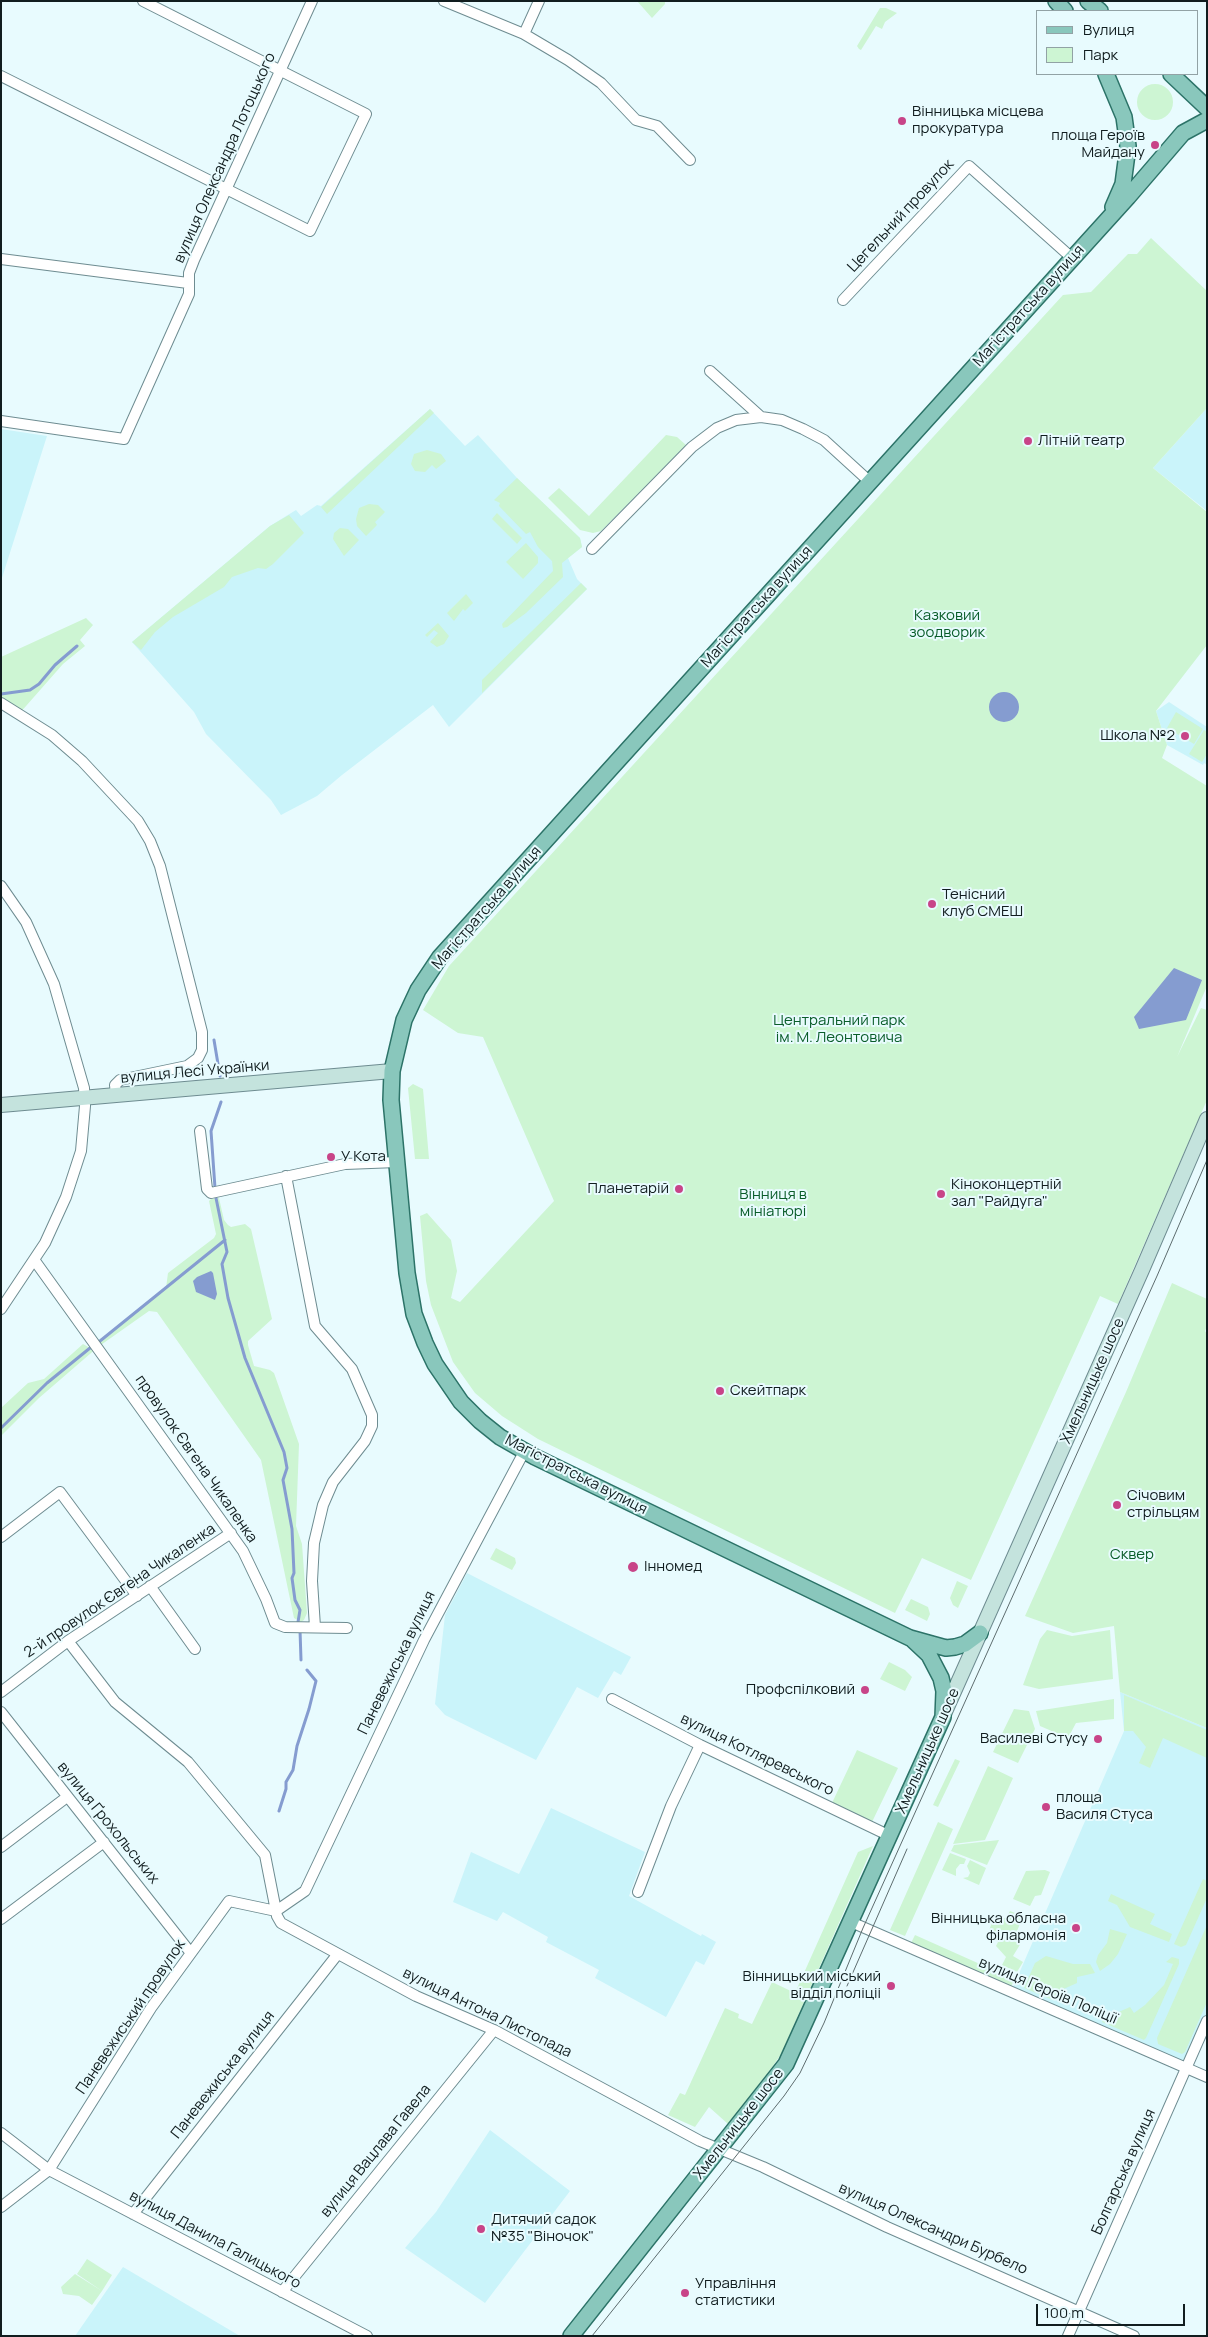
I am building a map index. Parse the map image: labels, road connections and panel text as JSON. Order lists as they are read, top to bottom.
{
  "streets": {
    "main road": ["Магістратська вулиця", "вулиця Лесі Українки", "Хмельницьке шосе"],
    "street": [
      "вулиця Олександра Лотоцького",
      "Цегельний провулок",
      "провулок Євгена Чикаленка",
      "2-й провулок Євгена Чикаленка",
      "Паневежиська вулиця",
      "вулиця Котляревського",
      "вулиця Ґрохольських",
      "вулиця Героїв Поліції",
      "вулиця Антона Листопада",
      "Паневежиський провулок",
      "вулиця Вацлава Гавела",
      "Болгарська вулиця",
      "вулиця Олександри Бурбело",
      "вулиця Данила Галицького"
    ]
  },
  "crossings": [
    ["Цегельний провулок", "Магістратська вулиця"],
    ["Магістратська вулиця", "вулиця Лесі Українки"],
    ["Магістратська вулиця", "Паневежиська вулиця"],
    ["Хмельницьке шосе", "вулиця Котляревського"],
    ["Хмельницьке шосе", "вулиця Героїв Поліції"],
    ["Хмельницьке шосе", "вулиця Антона Листопада"],
    ["Хмельницьке шосе", "вулиця Олександри Бурбело"],
    ["провулок Євгена Чикаленка", "2-й провулок Євгена Чикаленка"],
    ["Паневежиська вулиця", "вулиця Антона Листопада"],
    ["Паневежиська вулиця", "Паневежиський провулок"],
    ["Паневежиська вулиця", "вулиця Данила Галицького"],
    ["вулиця Ґрохольських", "Паневежиський провулок"],
    ["вулиця Героїв Поліції", "Болгарська вулиця"],
    ["вулиця Антона Листопада", "Паневежиський провулок"],
    ["вулиця Антона Листопада", "вулиця Вацлава Гавела"],
    ["вулиця Антона Листопада", "вулиця Олександри Бурбело"],
    ["Паневежиський провулок", "вулиця Данила Галицького"],
    ["вулиця Вацлава Гавела", "вулиця Данила Галицького"],
    ["Болгарська вулиця", "вулиця Олександри Бурбело"]
  ],
  "parks": [
    "Казковий зоодворик",
    "Центральний парк ім. М. Леонтовича",
    "Вінниця в мініатюрі",
    "Сквер"
  ],
  "places": [
    "Вінницька місцева прокуратура",
    "площа Героїв Майдану",
    "Літній театр",
    "Школа №2",
    "Тенісний клуб СМЕШ",
    "У Кота",
    "Планетарій",
    "Кіноконцертній зал \"Райдуга\"",
    "Скейтпарк",
    "Січовим стрільцям",
    "Інномед",
    "Профспілковий",
    "Василеві Стусу",
    "площа Василя Стуса",
    "Вінницька обласна філармонія",
    "Вінницький міський відділ поліціі",
    "Дитячий садок №35 \"Віночок\"",
    "Управління статистики"
  ],
  "legend": ["Вулиця", "Парк"],
  "scale_bar": "100 m"
}
